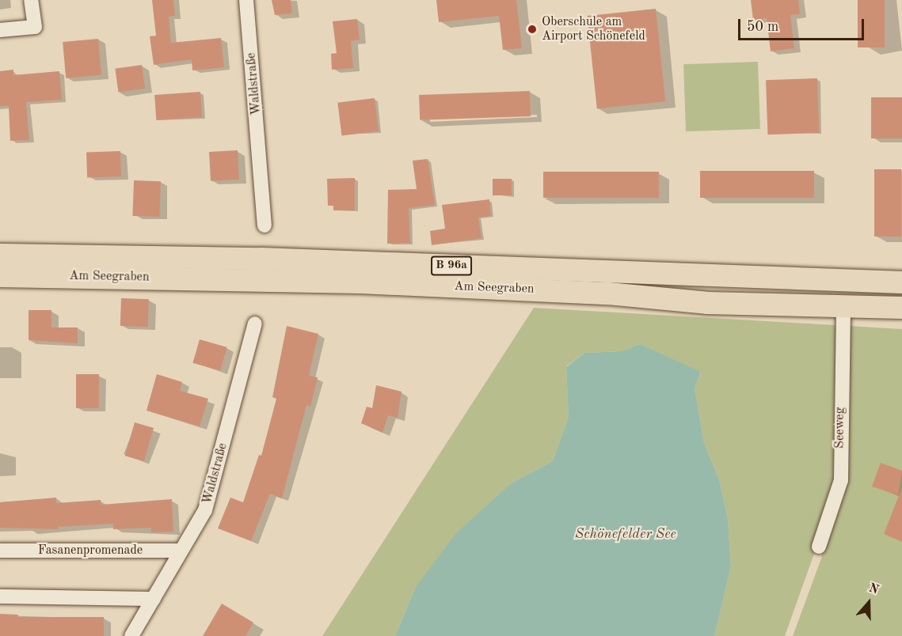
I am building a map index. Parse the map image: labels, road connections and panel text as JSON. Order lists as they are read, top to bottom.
{
  "streets": {
    "main road": ["B 96a", "Am Seegraben"],
    "street": ["Waldstraße", "Seeweg", "Fasanenpromenade"]
  },
  "crossings": [
    ["Waldstraße", "Fasanenpromenade"],
    ["Am Seegraben", "Seeweg"]
  ],
  "water": ["Schönefelder See"],
  "places": ["Oberschule am Airport Schönefeld"],
  "scale_bar": "50 m",
  "north": "top"
}
